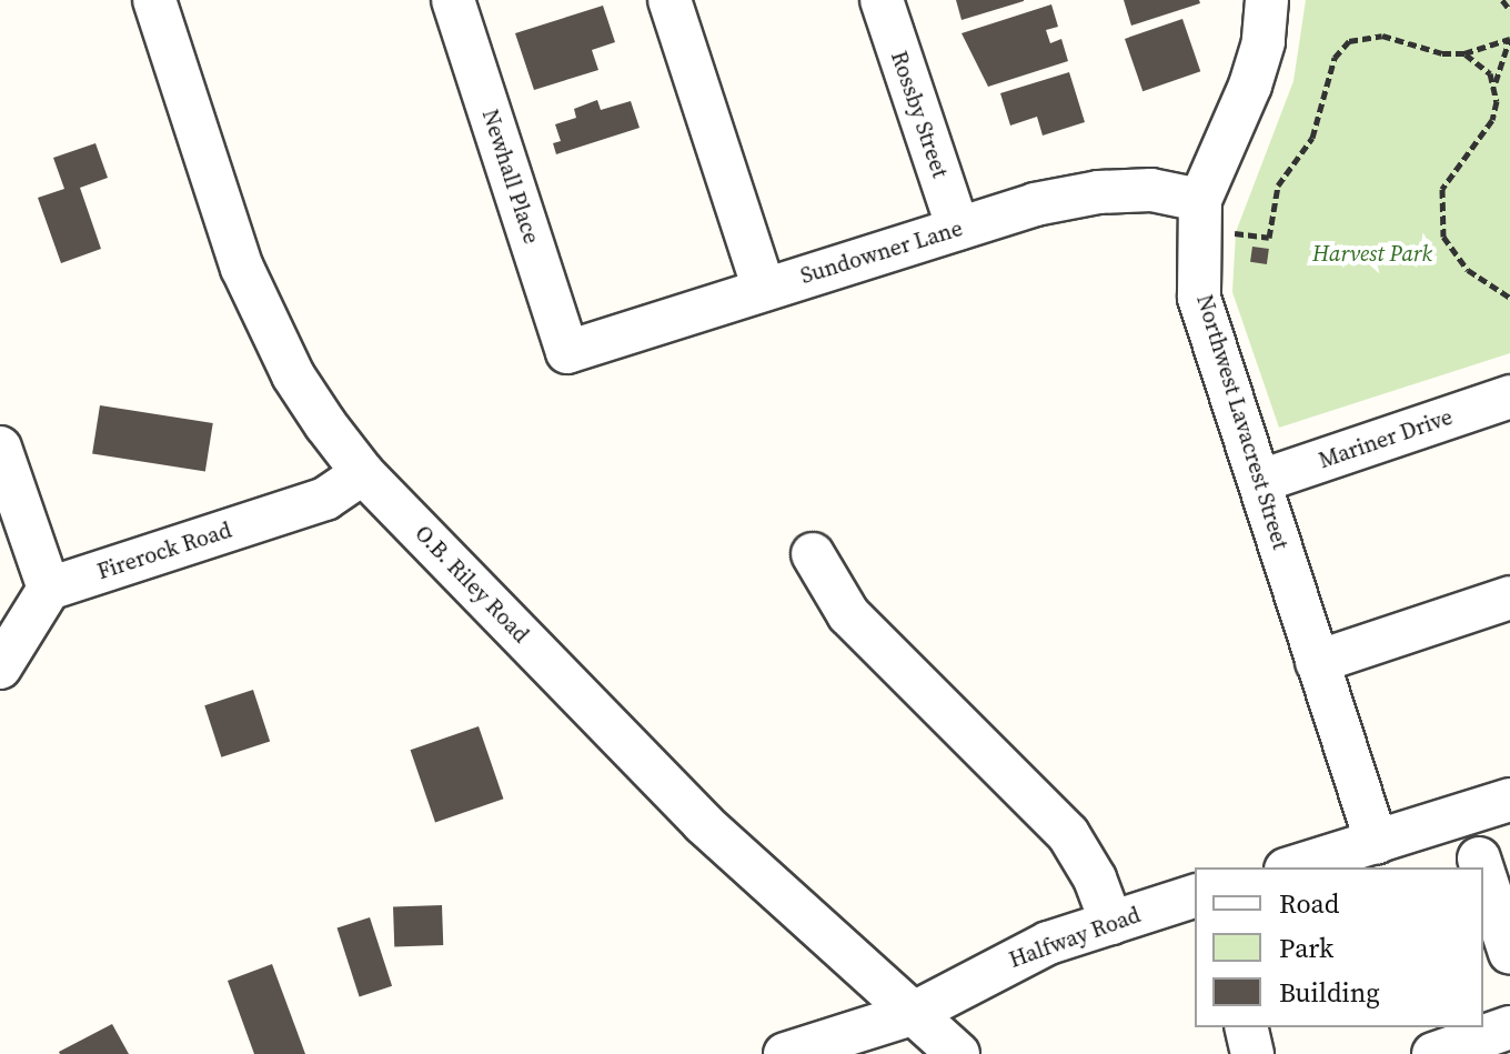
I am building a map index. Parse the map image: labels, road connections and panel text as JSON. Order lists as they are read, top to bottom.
{
  "streets": {
    "street": [
      "Rossby Street",
      "Newhall Place",
      "Sundowner Lane",
      "Northwest Lavacrest Street",
      "Mariner Drive",
      "Firerock Road",
      "O.B. Riley Road",
      "Halfway Road"
    ]
  },
  "crossings": [
    ["Rossby Street", "Sundowner Lane"],
    ["Newhall Place", "Sundowner Lane"],
    ["Sundowner Lane", "Northwest Lavacrest Street"],
    ["Northwest Lavacrest Street", "Mariner Drive"],
    ["Firerock Road", "O.B. Riley Road"],
    ["O.B. Riley Road", "Halfway Road"]
  ],
  "parks": ["Harvest Park"],
  "legend": ["Road", "Park", "Building"]
}
